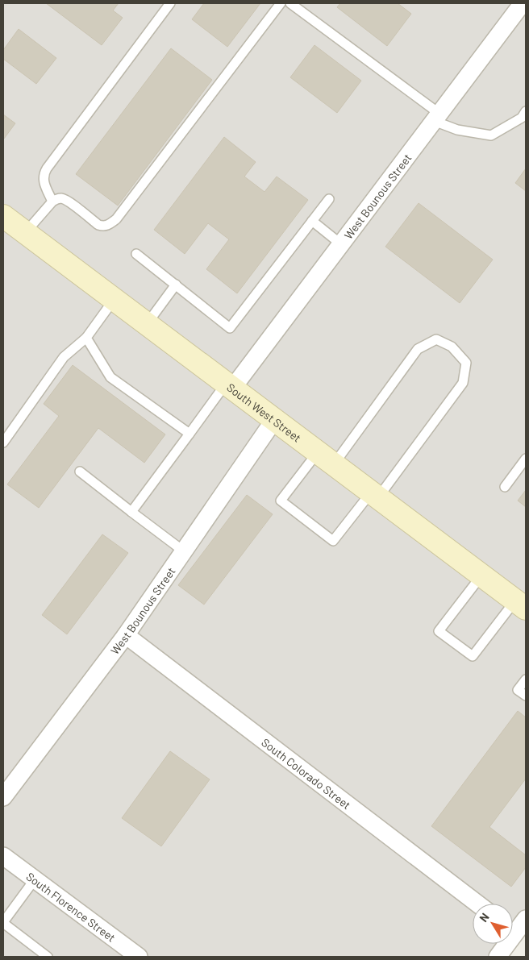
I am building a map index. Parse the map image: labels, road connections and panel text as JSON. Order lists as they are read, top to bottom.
{
  "streets": {
    "main road": ["South West Street"],
    "street": ["West Bounous Street", "South Colorado Street", "South Florence Street"]
  },
  "crossings": [
    ["West Bounous Street", "South West Street"],
    ["West Bounous Street", "South Colorado Street"]
  ],
  "north": "top left"
}
